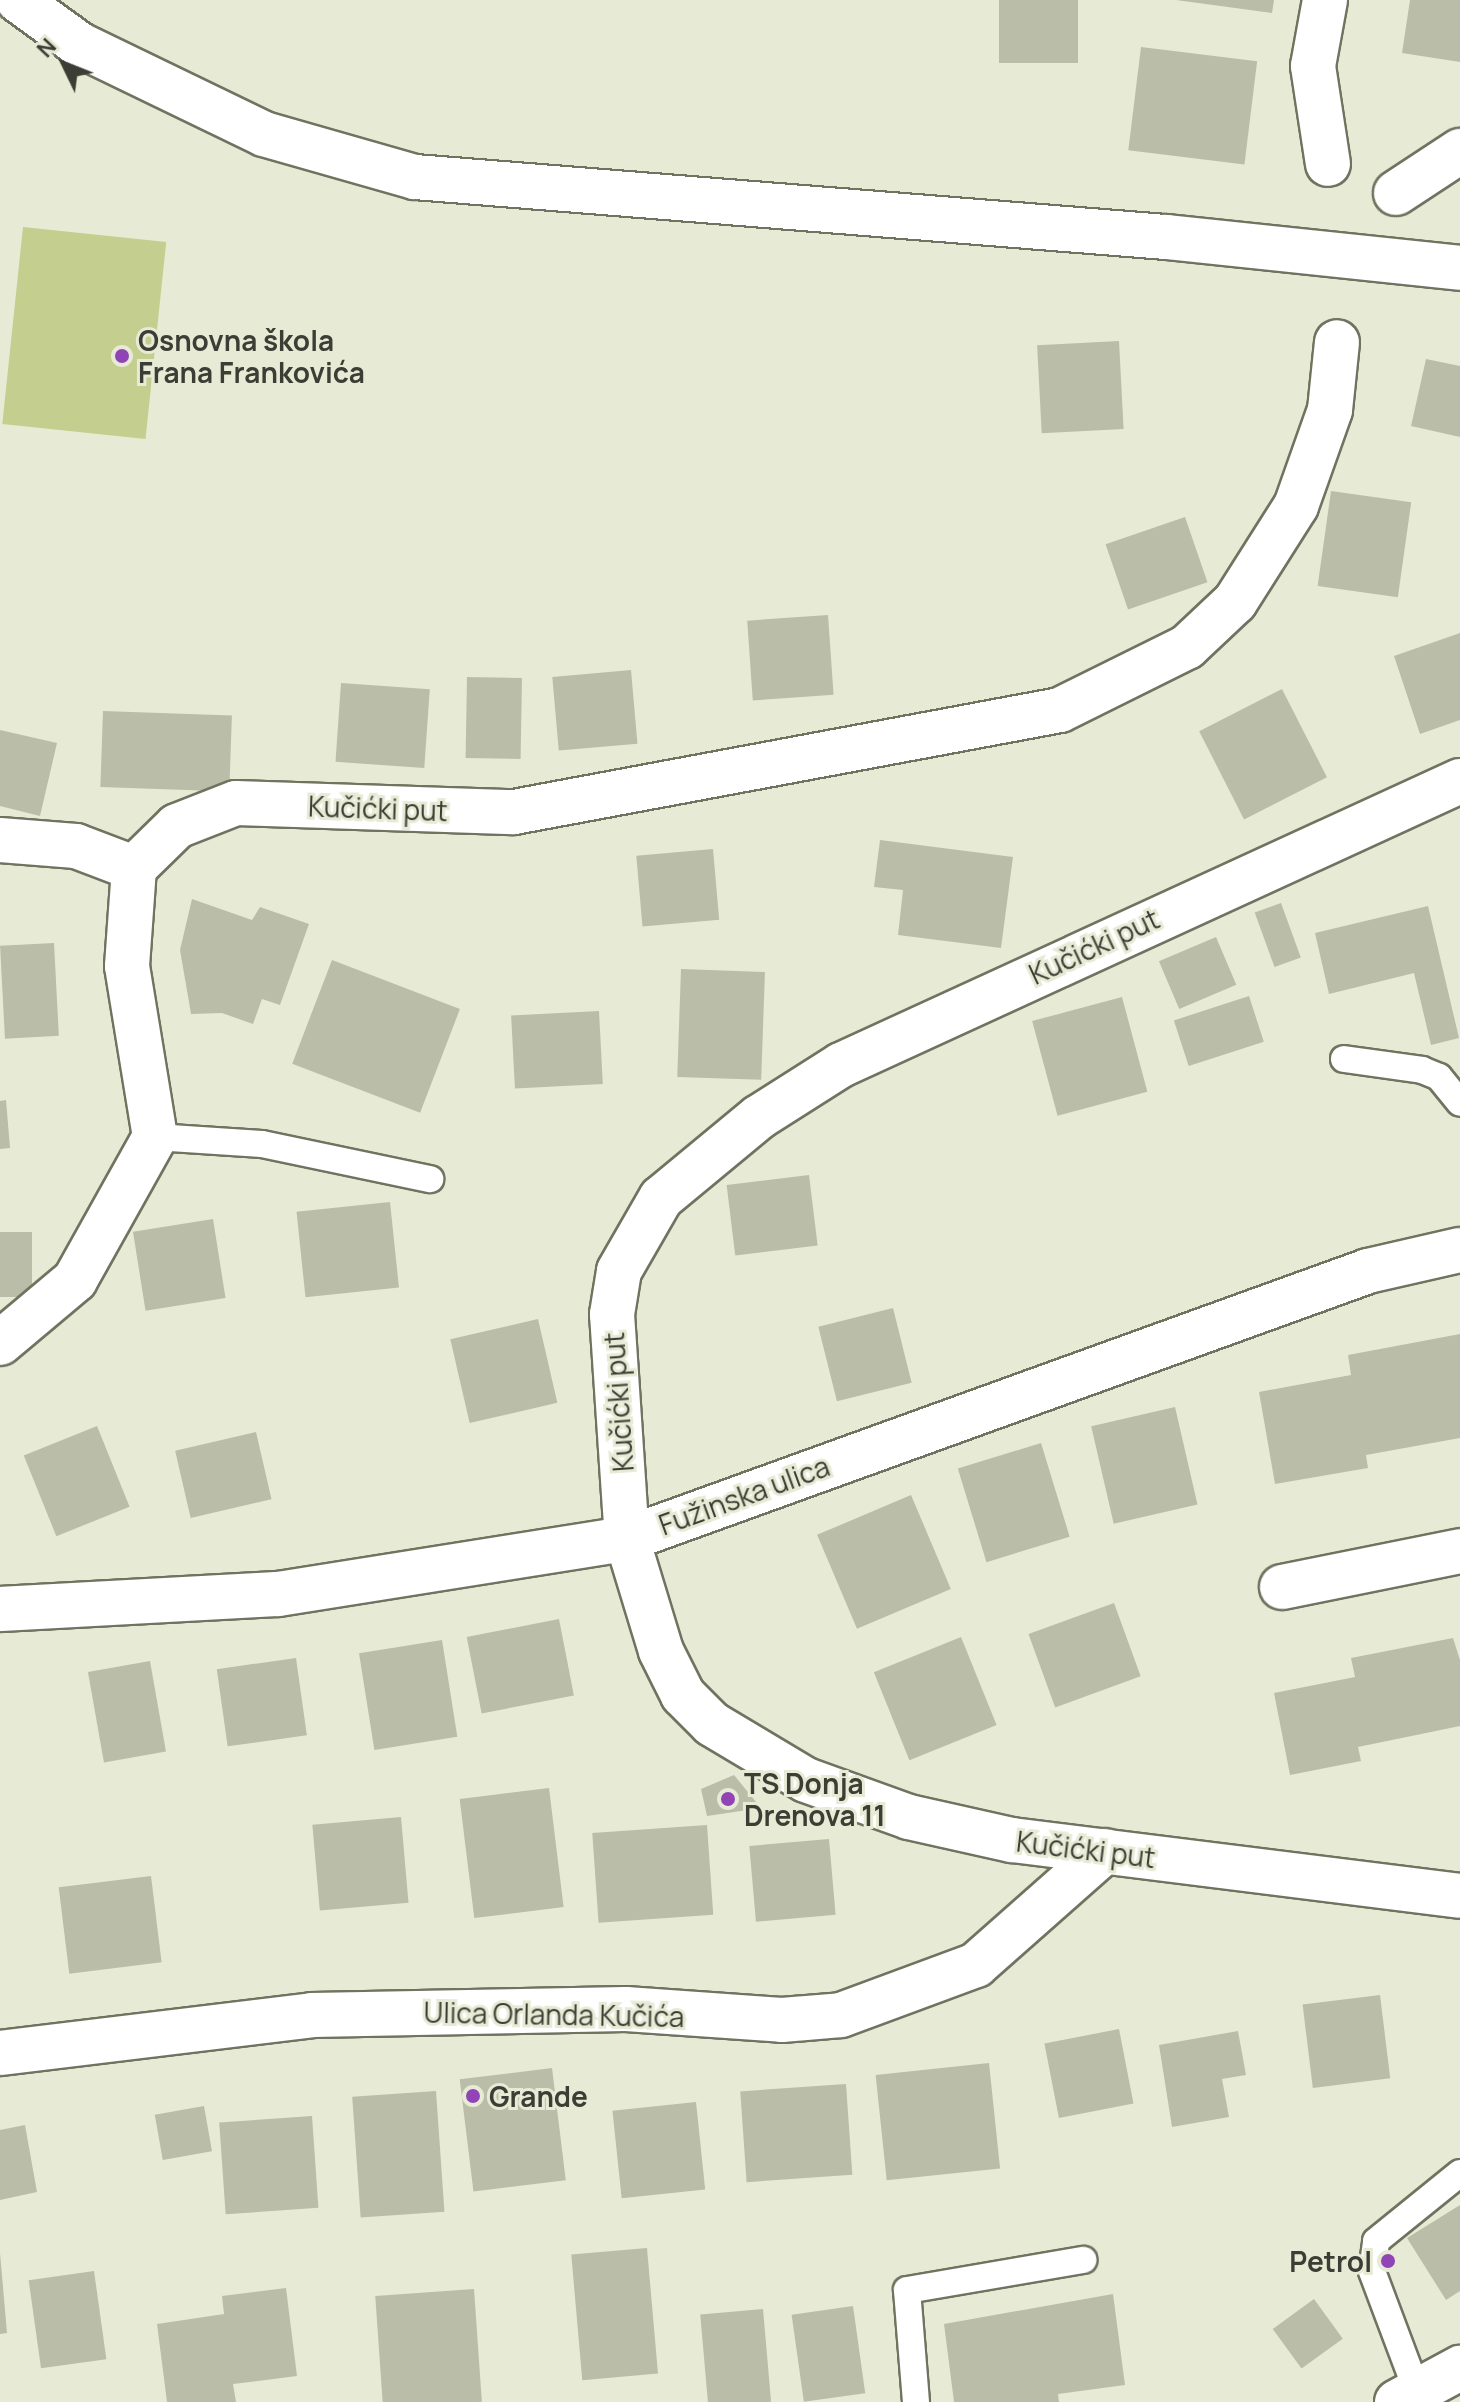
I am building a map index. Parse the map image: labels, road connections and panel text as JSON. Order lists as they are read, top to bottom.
{
  "streets": {
    "street": ["Kučićki put", "Fužinska ulica", "Ulica Orlanda Kučića"]
  },
  "crossings": [
    ["Kučićki put", "Fužinska ulica"],
    ["Kučićki put", "Ulica Orlanda Kučića"]
  ],
  "places": [
    "Osnovna škola Frana Frankovića",
    "TS Donja Drenova 11",
    "Grande",
    "Petrol"
  ],
  "north": "top left"
}
